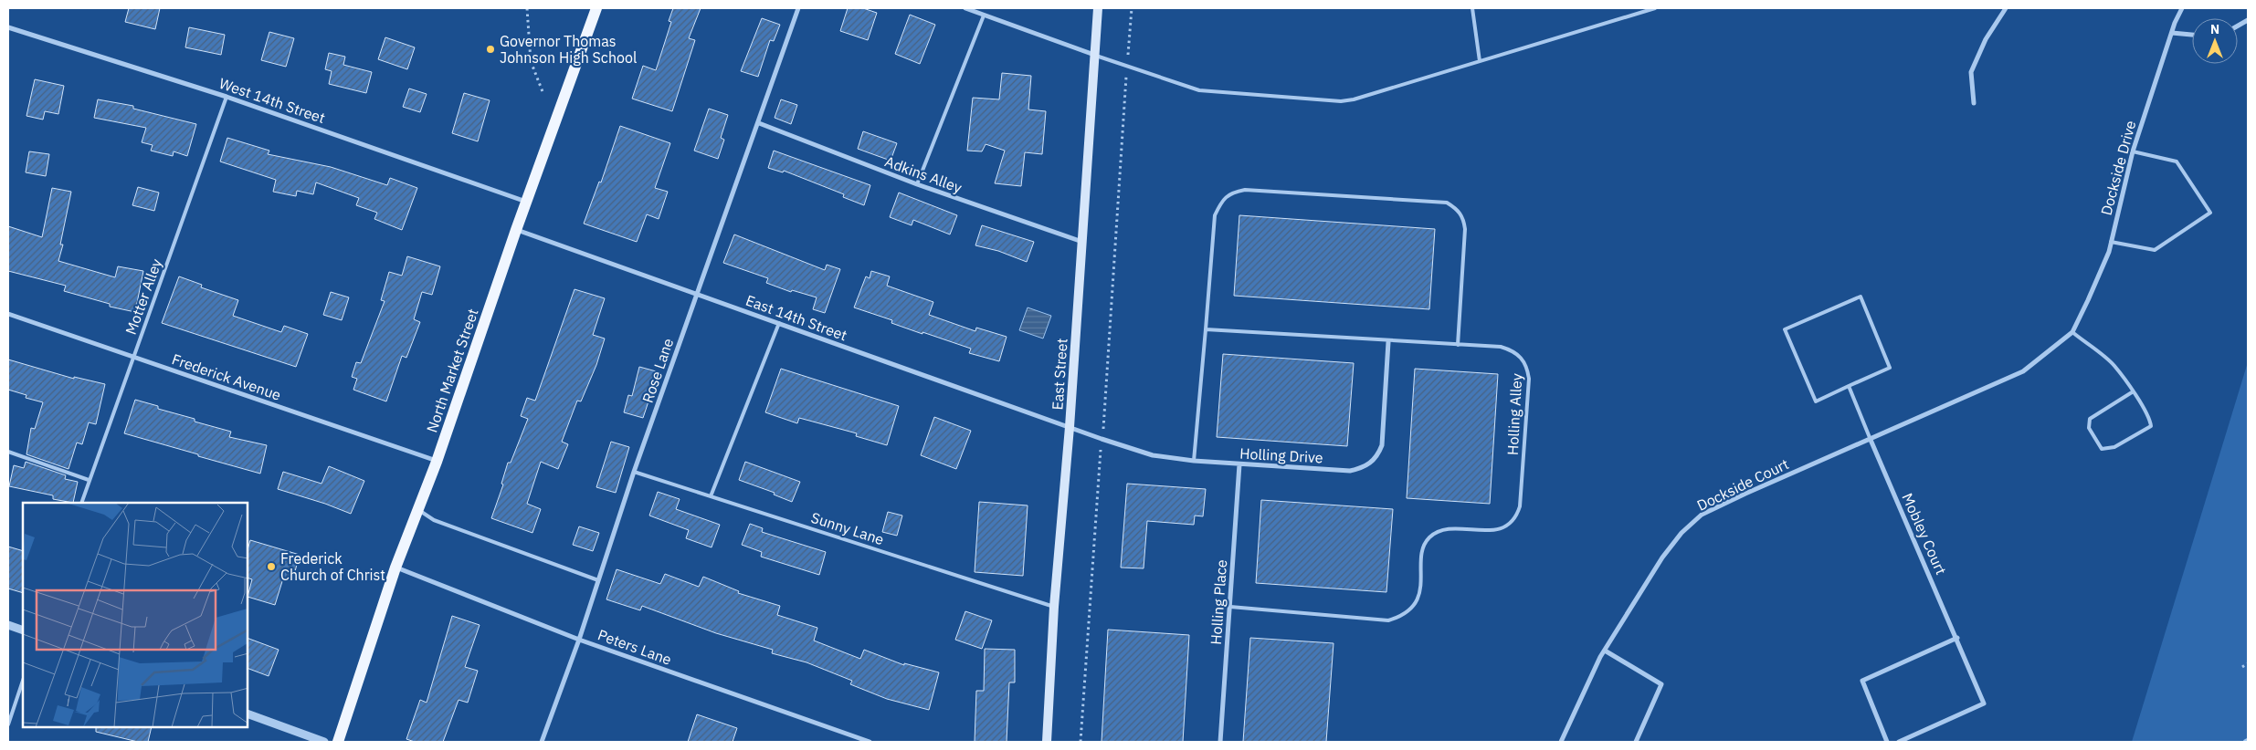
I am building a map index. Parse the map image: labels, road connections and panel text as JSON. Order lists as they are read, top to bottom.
{
  "streets": {
    "main road": ["North Market Street", "East Street"],
    "street": [
      "West 14th Street",
      "Dockside Drive",
      "Adkins Alley",
      "East 14th Street",
      "Rose Lane",
      "Frederick Avenue",
      "Holling Drive",
      "Dockside Court",
      "Mobley Court",
      "Holling Place",
      "Peters Lane"
    ],
    "lane": ["Motter Alley", "Holling Alley", "Sunny Lane"]
  },
  "crossings": [
    ["West 14th Street", "Motter Alley"],
    ["West 14th Street", "North Market Street"],
    ["Dockside Drive", "Dockside Court"],
    ["Dockside Drive", "Mobley Court"],
    ["Adkins Alley", "Rose Lane"],
    ["Adkins Alley", "East Street"],
    ["Motter Alley", "Frederick Avenue"],
    ["East 14th Street", "North Market Street"],
    ["East 14th Street", "Rose Lane"],
    ["East 14th Street", "East Street"],
    ["East 14th Street", "Holling Drive"],
    ["North Market Street", "Frederick Avenue"],
    ["North Market Street", "Peters Lane"],
    ["Rose Lane", "Sunny Lane"],
    ["Rose Lane", "Peters Lane"],
    ["East Street", "Holling Drive"],
    ["East Street", "Sunny Lane"],
    ["Holling Alley", "Holling Drive"],
    ["Holling Alley", "Holling Place"],
    ["Holling Drive", "Holling Place"],
    ["Dockside Court", "Mobley Court"]
  ],
  "places": ["Governor Thomas Johnson High School", "Frederick Church of Christ"],
  "north": "top"
}
